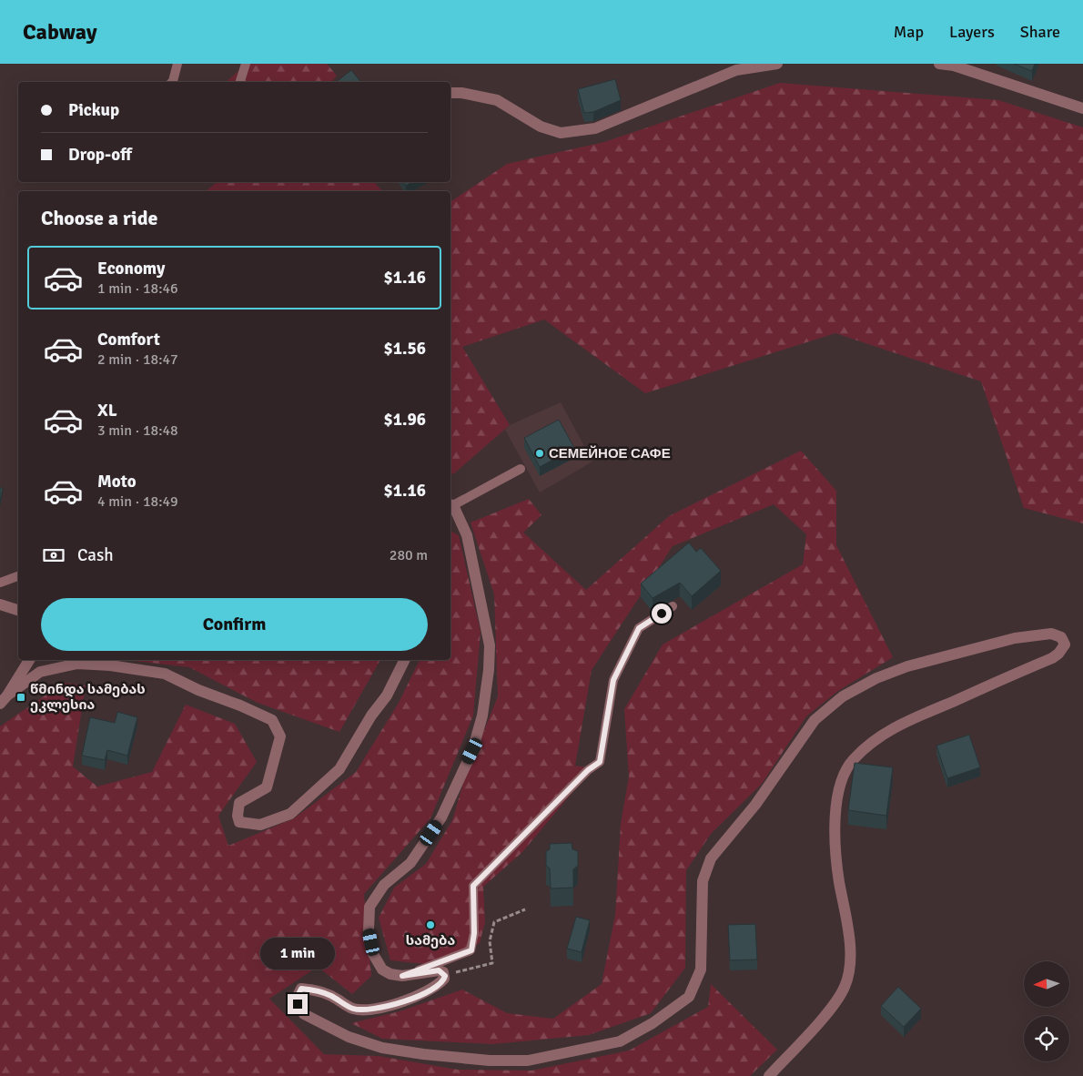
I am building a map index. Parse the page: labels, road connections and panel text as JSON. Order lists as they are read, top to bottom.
{
  "places": {
    "other": ["СЕМЕЙНОЕ САФЕ", "სამება"],
    "transit": ["წმინდა სამებას ეკლესია"]
  },
  "north": "left",
  "page": {
    "header": "Cabway",
    "nav": ["Map", "Layers", "Share"],
    "banner": ["Pickup", "Drop-off"],
    "heading": "Choose a ride",
    "list": [
      {
        "name": "Economy",
        "note": "1 min · 18:46",
        "value": "$1.16"
      },
      {
        "name": "Comfort",
        "note": "2 min · 18:47",
        "value": "$1.56"
      },
      {
        "name": "XL",
        "note": "3 min · 18:48",
        "value": "$1.96"
      },
      {
        "name": "Moto",
        "note": "4 min · 18:49",
        "value": "$1.16"
      }
    ],
    "pay": ["Cash", "280 m"],
    "buttons": "Confirm",
    "bubble": "1 min"
  }
}
